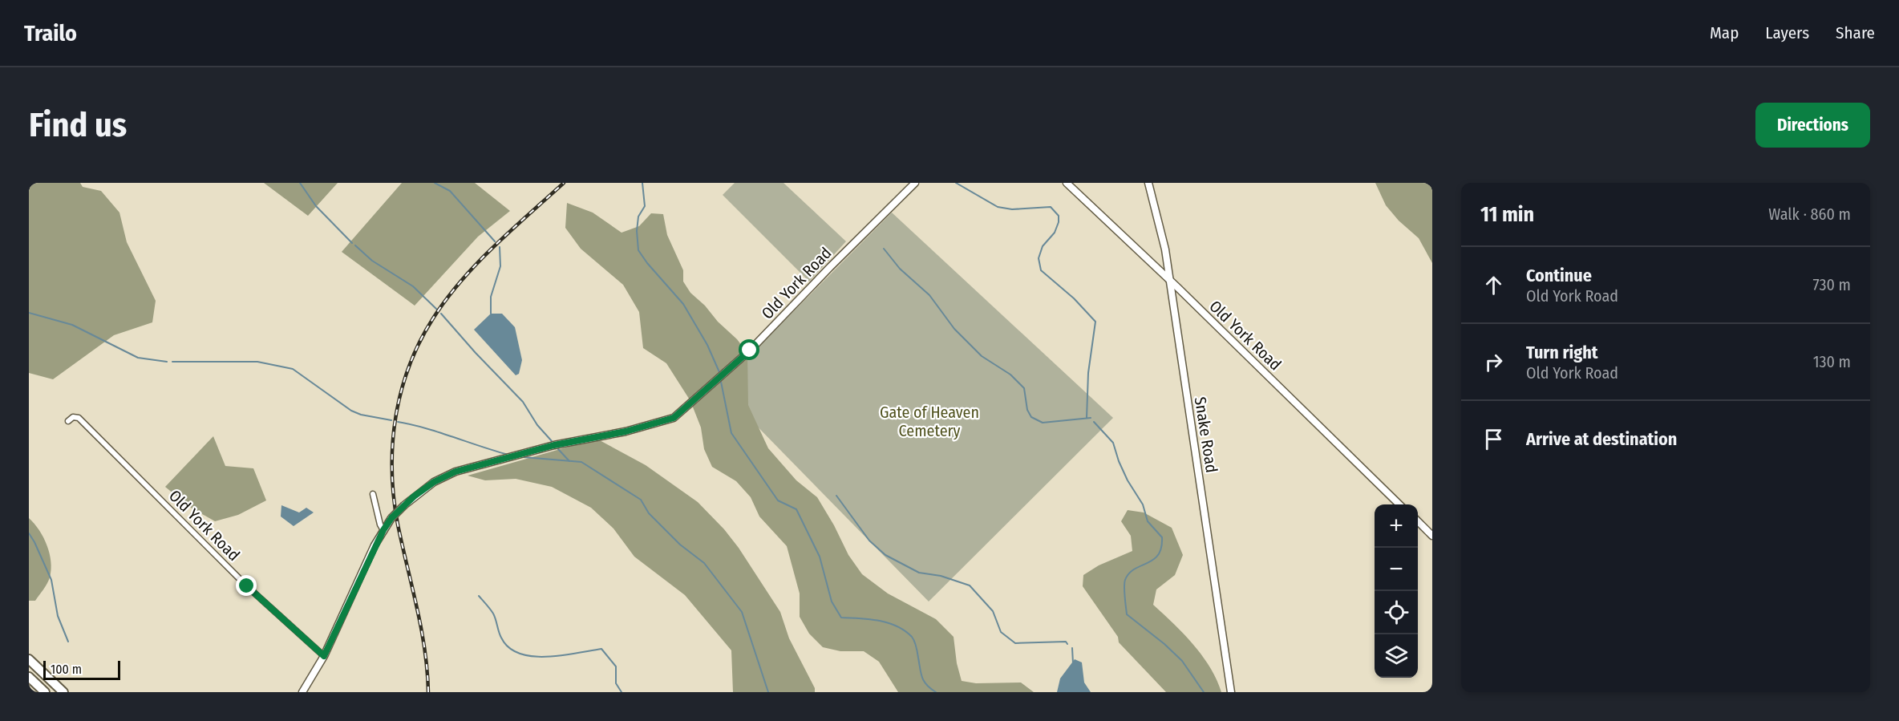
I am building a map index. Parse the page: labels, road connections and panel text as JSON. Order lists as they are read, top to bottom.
{
  "streets": {
    "street": ["Old York Road", "Snake Road"]
  },
  "crossings": [
    ["Old York Road", "Snake Road"]
  ],
  "parks": ["Gate of Heaven Cemetery"],
  "scale_bar": "100 m",
  "page": {
    "header": "Trailo",
    "nav": ["Map", "Layers", "Share"],
    "buttons": "Directions",
    "title": "Find us",
    "heading": ["11 min", "Walk · 860 m"],
    "list": [
      ["Continue", "Old York Road", "730 m"],
      ["Turn right", "Old York Road", "130 m"],
      "Arrive at destination"
    ],
    "map_buttons": ["+", "−"],
    "scale": "100 m"
  }
}
